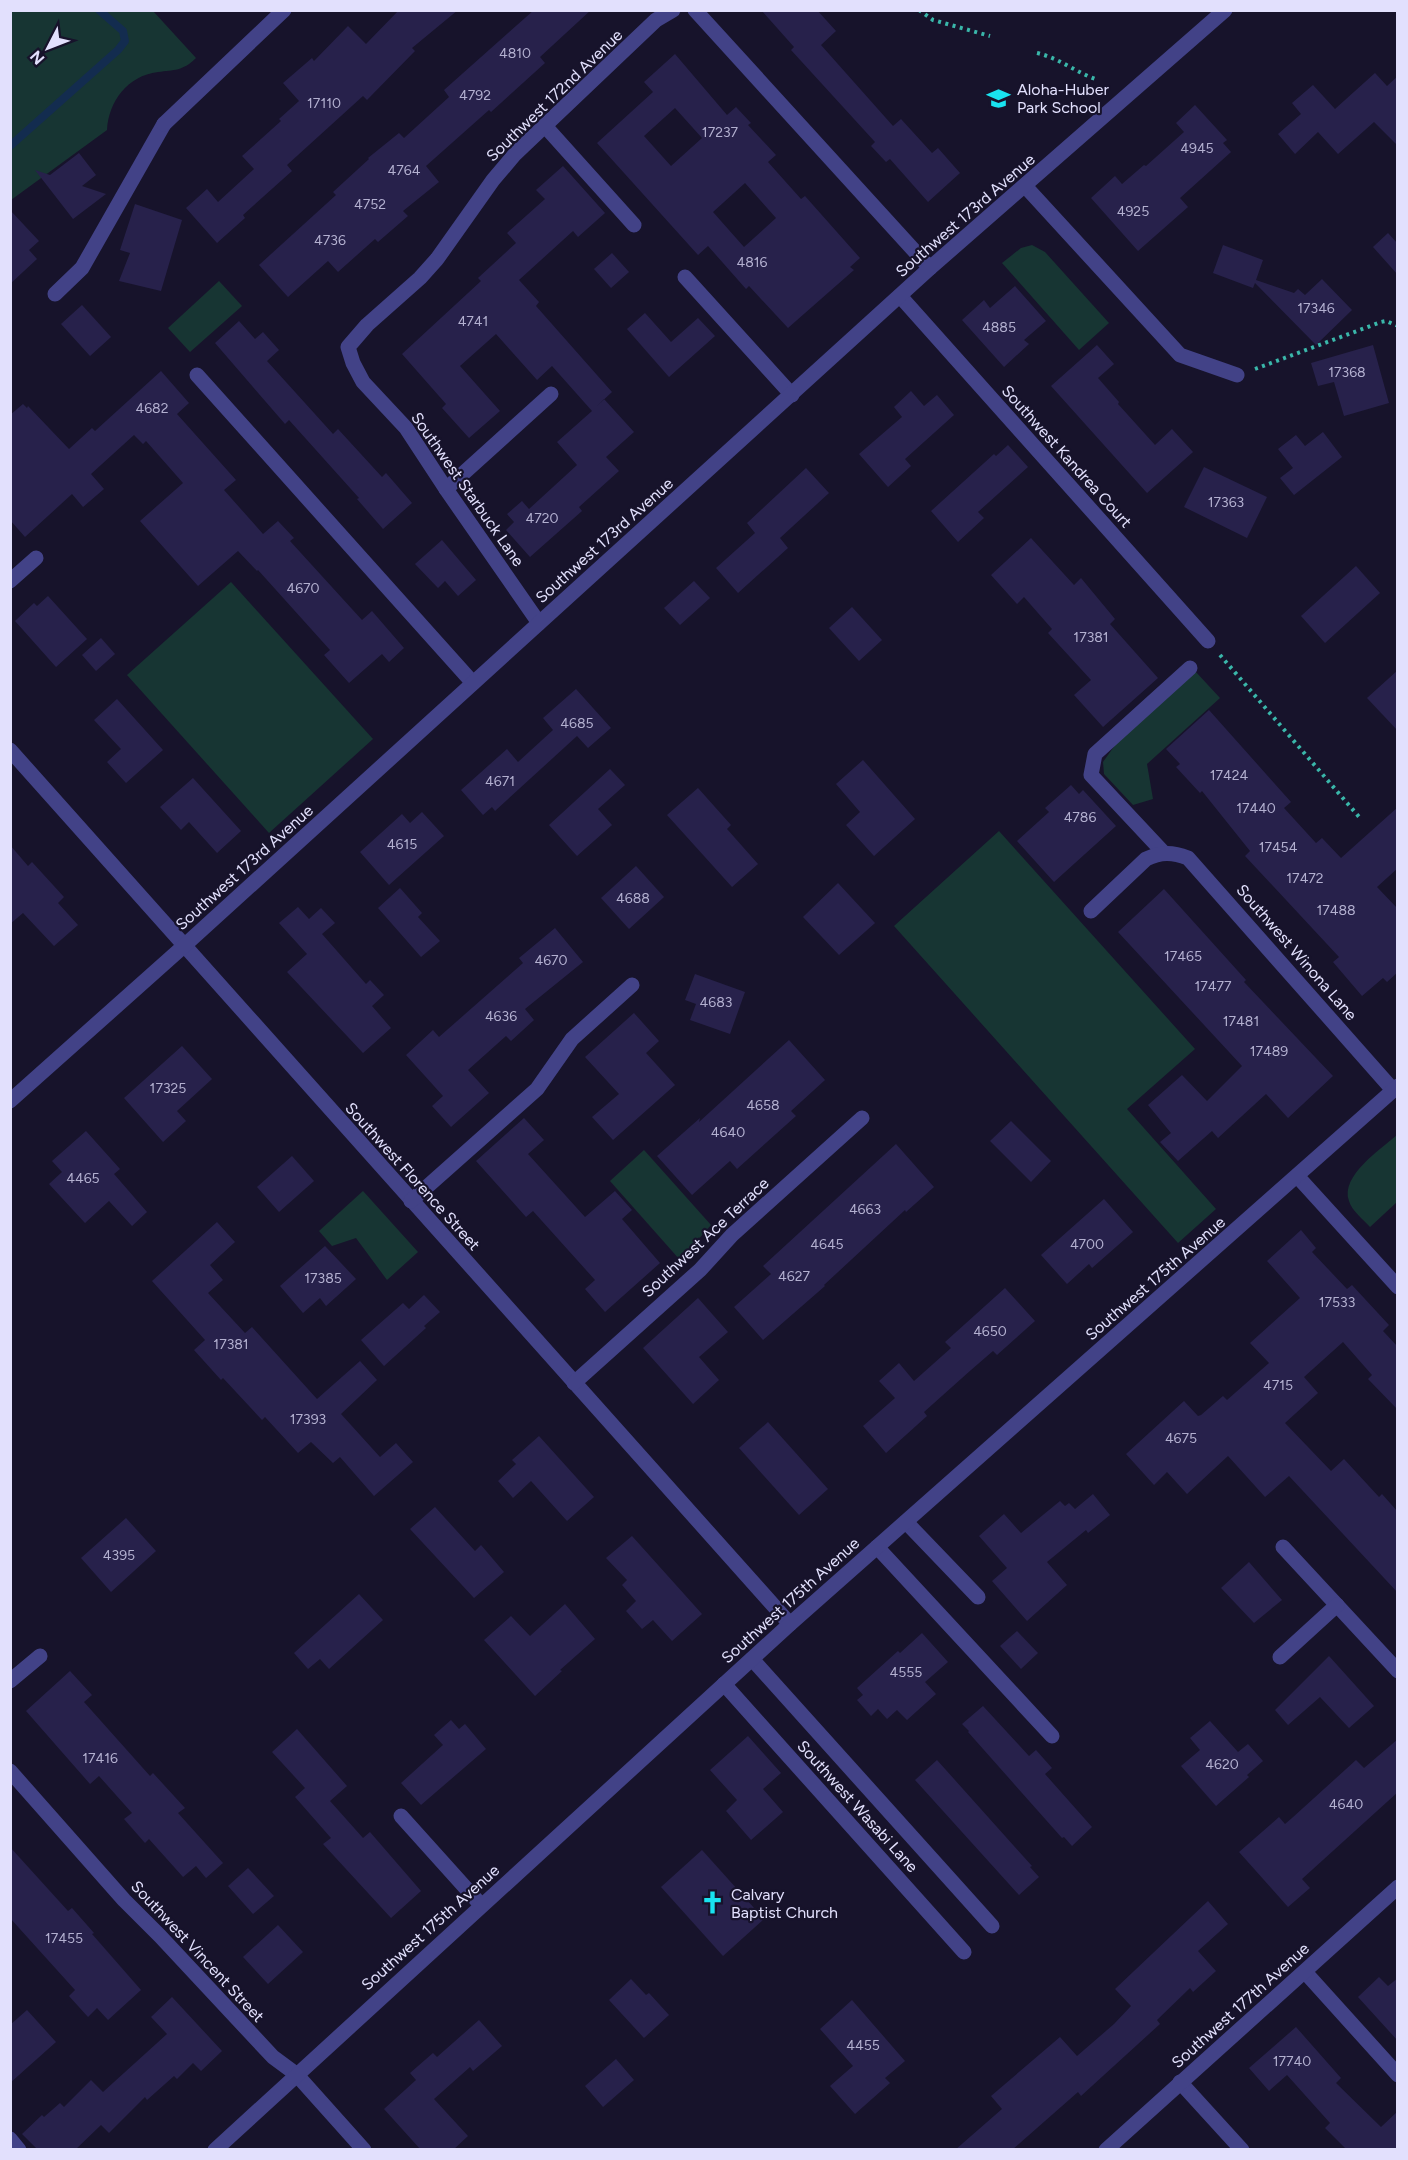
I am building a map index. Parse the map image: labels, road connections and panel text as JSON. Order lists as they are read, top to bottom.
{
  "streets": {
    "street": [
      "Southwest 172nd Avenue",
      "Southwest 173rd Avenue",
      "Southwest Kandrea Court",
      "Southwest Starbuck Lane",
      "Southwest Winona Lane",
      "Southwest Florence Street",
      "Southwest Ace Terrace",
      "Southwest 175th Avenue",
      "Southwest Wasabi Lane",
      "Southwest Vincent Street",
      "Southwest 177th Avenue"
    ]
  },
  "crossings": [
    ["Southwest 172nd Avenue", "Southwest Starbuck Lane"],
    ["Southwest 173rd Avenue", "Southwest Kandrea Court"],
    ["Southwest 173rd Avenue", "Southwest Starbuck Lane"],
    ["Southwest 173rd Avenue", "Southwest Florence Street"],
    ["Southwest Winona Lane", "Southwest 175th Avenue"],
    ["Southwest Florence Street", "Southwest Ace Terrace"],
    ["Southwest Florence Street", "Southwest 175th Avenue"],
    ["Southwest 175th Avenue", "Southwest Wasabi Lane"],
    ["Southwest 175th Avenue", "Southwest Vincent Street"]
  ],
  "places": {
    "school or university": ["Aloha-Huber Park School"],
    "church": ["Calvary Baptist Church"]
  },
  "house_numbers": [
    "4810",
    "4792",
    "17110",
    "17237",
    "4945",
    "4764",
    "4752",
    "4925",
    "4736",
    "4816",
    "17346",
    "4741",
    "4885",
    "17368",
    "4682",
    "17363",
    "4720",
    "4670",
    "17381",
    "4685",
    "17424",
    "4671",
    "17440",
    "4786",
    "4615",
    "17454",
    "17472",
    "4688",
    "17488",
    "17465",
    "4670",
    "17477",
    "4683",
    "4636",
    "17481",
    "17489",
    "17325",
    "4658",
    "4640",
    "4465",
    "4663",
    "4645",
    "4700",
    "4627",
    "17385",
    "17533",
    "4650",
    "17381",
    "4715",
    "17393",
    "4675",
    "4395",
    "4555",
    "17416",
    "4620",
    "4640",
    "17455",
    "4455",
    "17740"
  ],
  "north": "bottom left"
}
